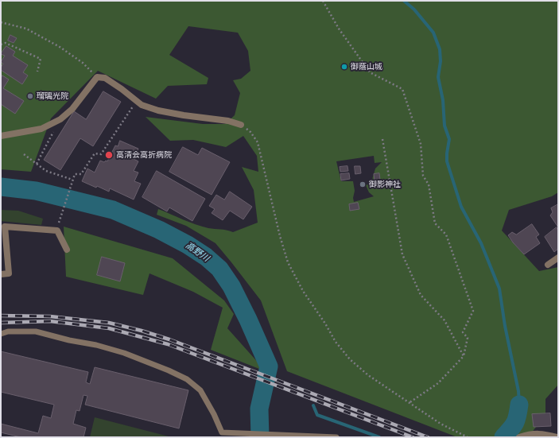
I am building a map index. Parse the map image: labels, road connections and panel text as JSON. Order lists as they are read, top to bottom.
{
  "water": ["高野川"],
  "places": [
    "御蔭山城",
    "瑠璃光院",
    "高清会高折病院",
    "御影神社"
  ]
}
